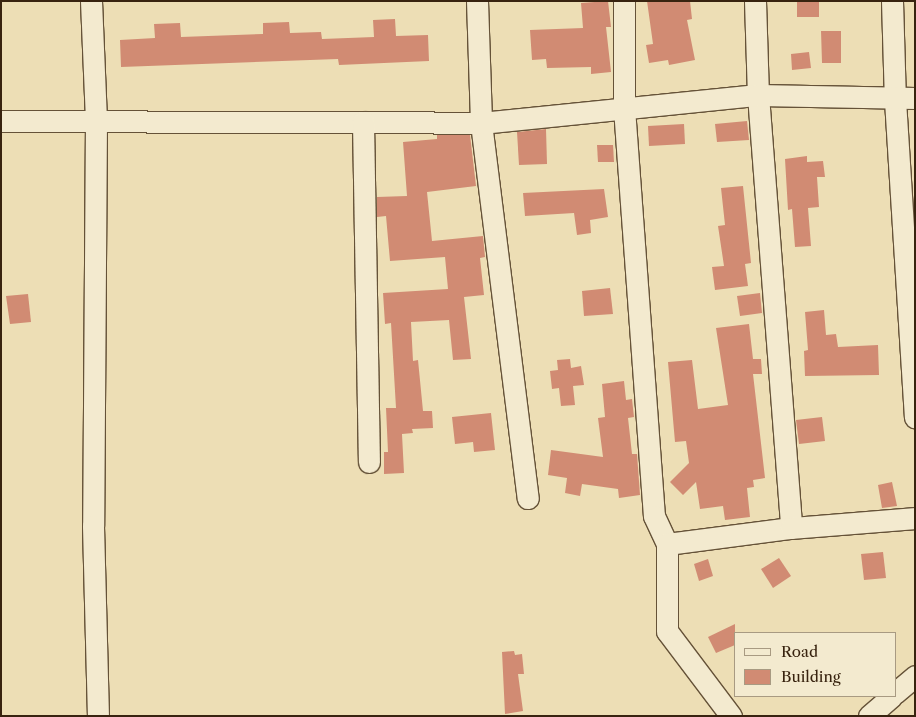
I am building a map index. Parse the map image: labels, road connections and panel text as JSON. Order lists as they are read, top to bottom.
{
  "legend": ["Road", "Building"]
}
